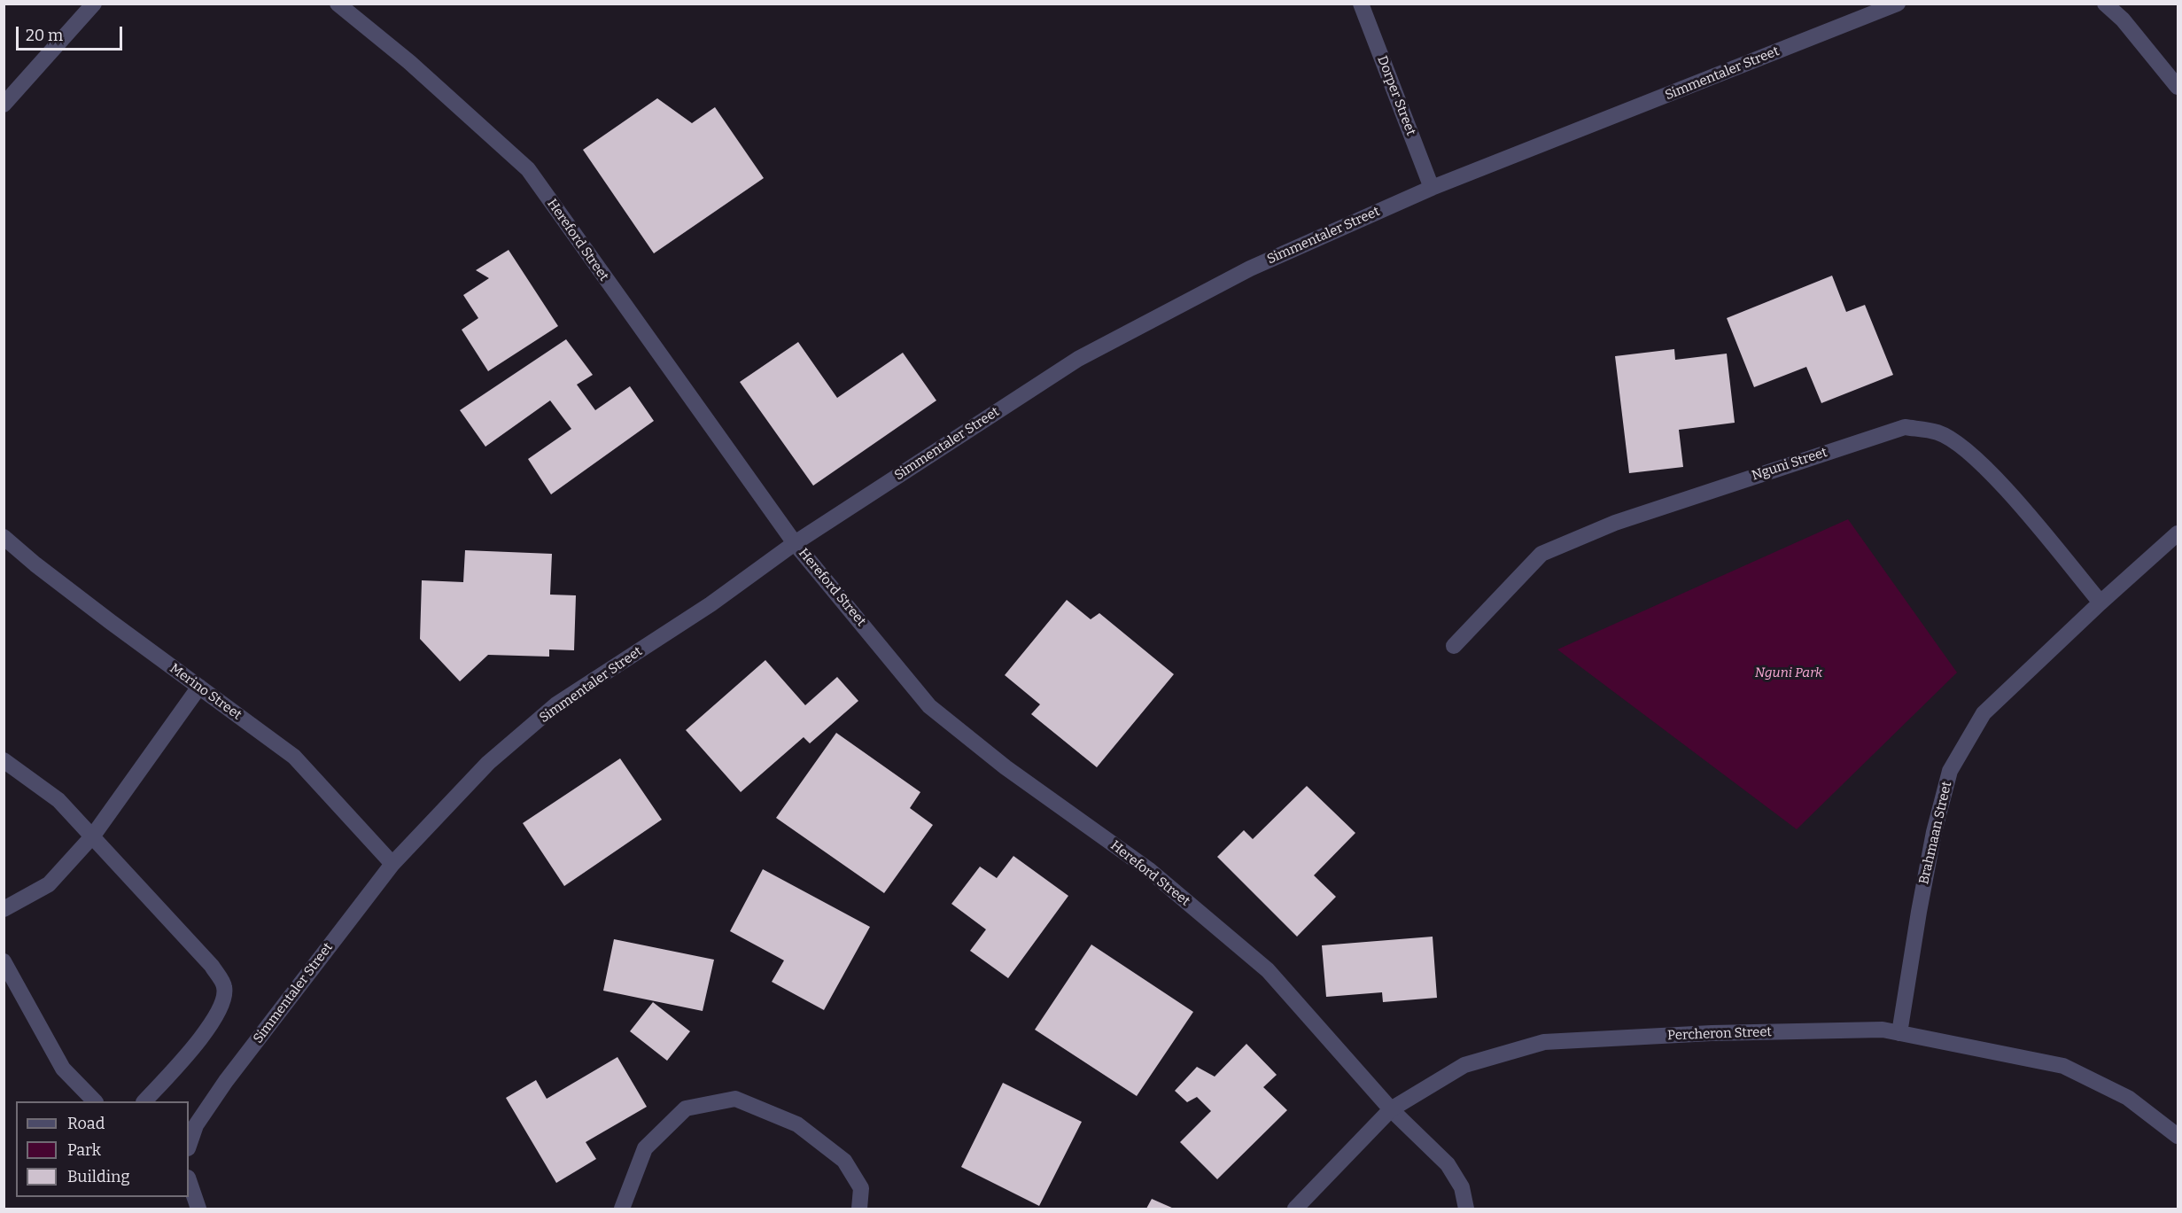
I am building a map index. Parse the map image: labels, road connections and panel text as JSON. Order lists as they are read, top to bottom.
{
  "streets": {
    "street": [
      "Simmentaler Street",
      "Dorper Street",
      "Hereford Street",
      "Nguni Street",
      "Merino Street",
      "Brahmaan Street",
      "Percheron Street"
    ]
  },
  "crossings": [
    ["Simmentaler Street", "Dorper Street"],
    ["Simmentaler Street", "Hereford Street"],
    ["Simmentaler Street", "Merino Street"],
    ["Hereford Street", "Percheron Street"],
    ["Nguni Street", "Brahmaan Street"],
    ["Brahmaan Street", "Percheron Street"]
  ],
  "parks": ["Nguni Park"],
  "legend": ["Road", "Park", "Building"],
  "scale_bar": "20 m"
}
